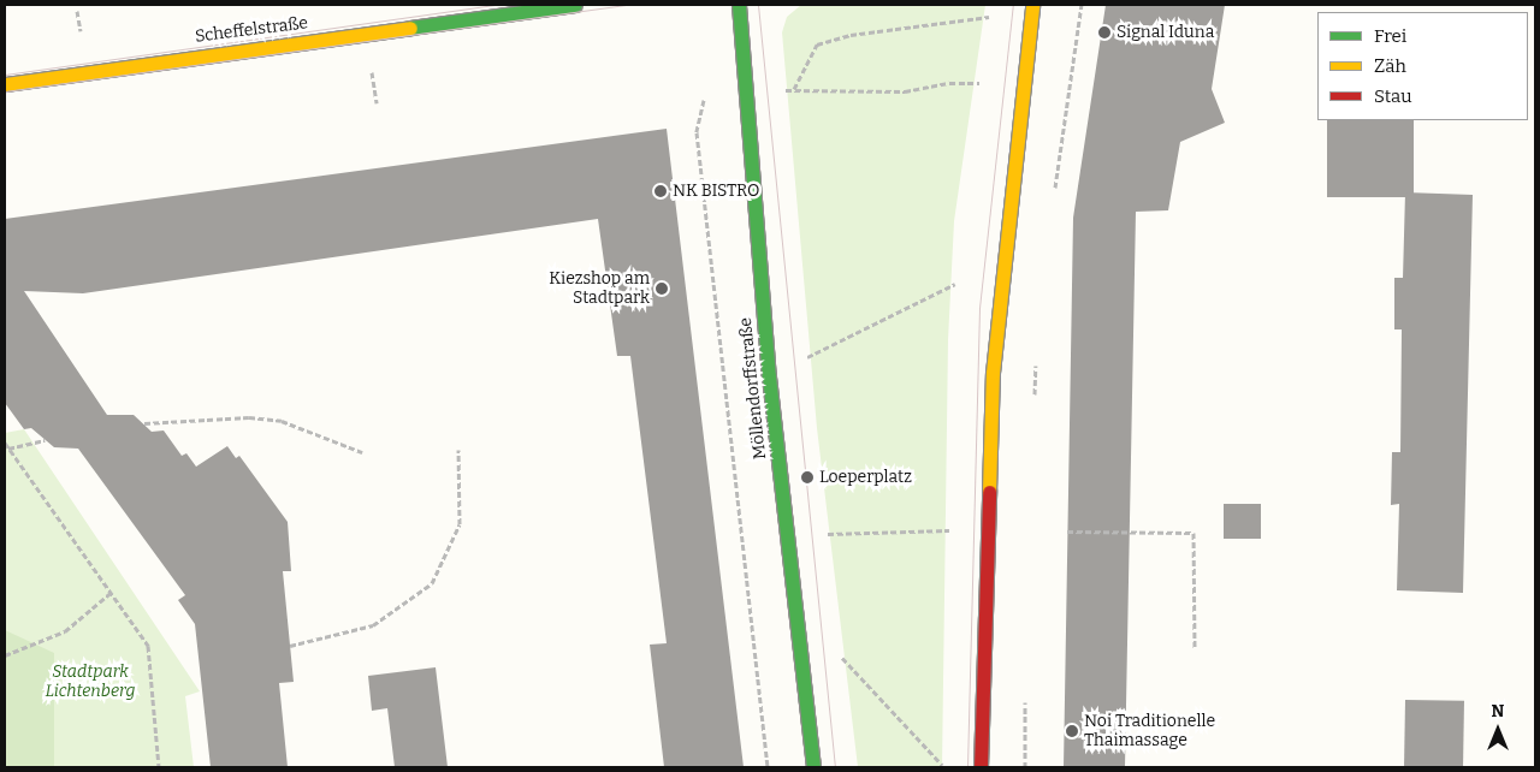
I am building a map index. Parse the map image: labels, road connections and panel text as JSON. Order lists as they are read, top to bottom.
{
  "streets": {
    "main road": ["Scheffelstraße", "Möllendorffstraße"]
  },
  "parks": ["Stadtpark Lichtenberg"],
  "places": [
    "Signal Iduna",
    "NK BISTRO",
    "Kiezshop am Stadtpark",
    "Loeperplatz",
    "Noi Traditionelle Thaimassage"
  ],
  "legend": ["Frei", "Zäh", "Stau"],
  "north": "top"
}
